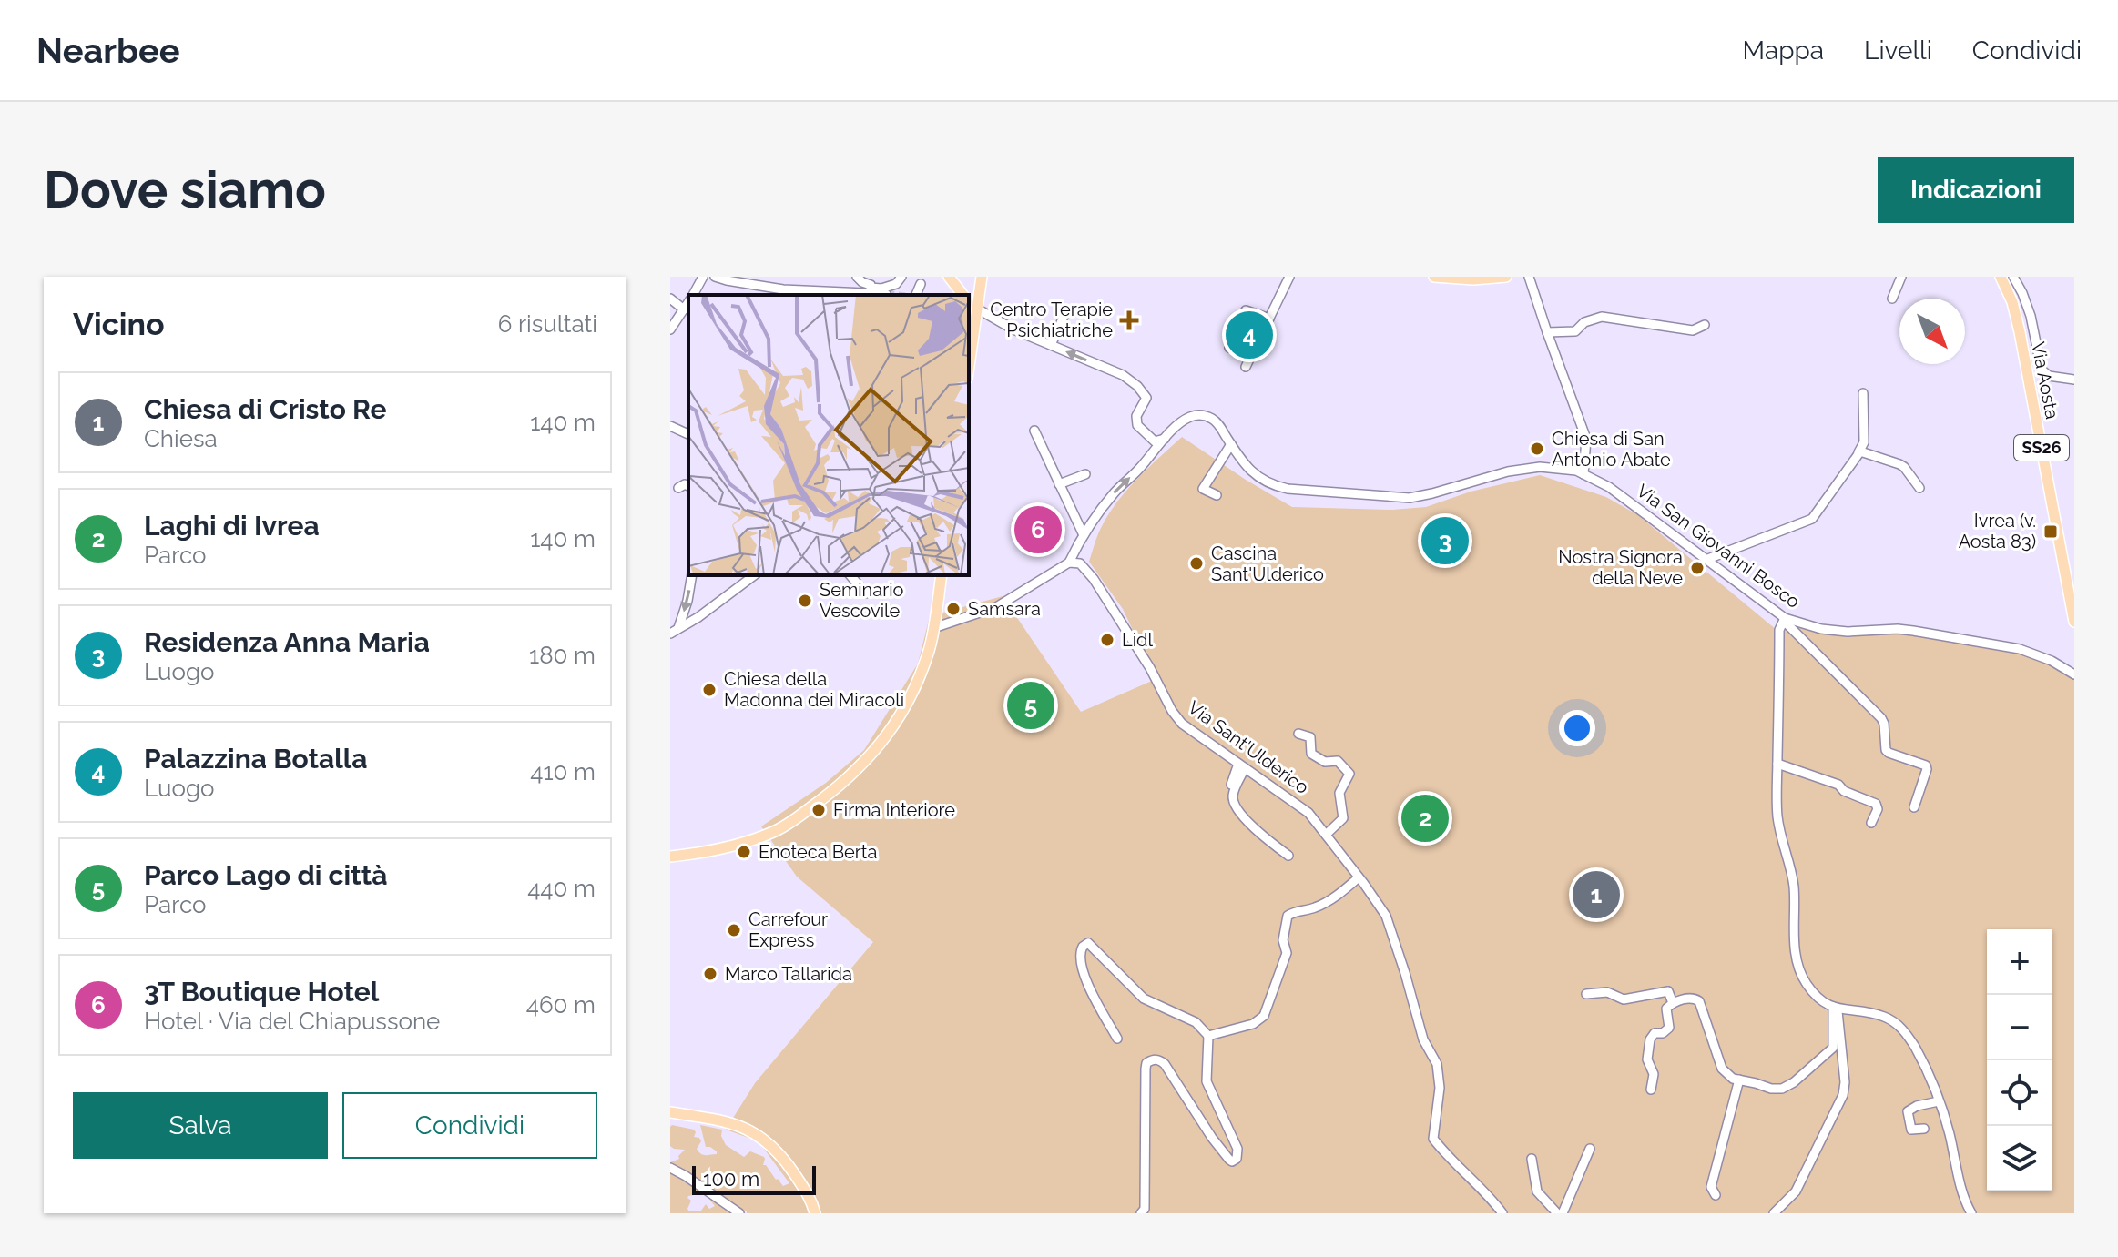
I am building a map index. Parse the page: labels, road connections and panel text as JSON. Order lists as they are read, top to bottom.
{
  "streets": {
    "main road": ["Via Aosta", "SS26"],
    "street": ["Via San Giovanni Bosco", "Via Sant'Ulderico"]
  },
  "places": {
    "health": ["Centro Terapie Psichiatriche"],
    "other": [
      "Chiesa di San Antonio Abate",
      "Cascina Sant'Ulderico",
      "Nostra Signora della Neve",
      "Seminario Vescovile",
      "Samsara",
      "Lidl",
      "Chiesa della Madonna dei Miracoli",
      "Firma Interiore",
      "Enoteca Berta",
      "Carrefour Express",
      "Marco Tallarida"
    ],
    "transit": ["Ivrea (v. Aosta 83)"]
  },
  "scale_bar": "100 m",
  "north": "bottom right",
  "page": {
    "header": "Nearbee",
    "nav": ["Mappa", "Livelli", "Condividi"],
    "buttons": [
      "Indicazioni",
      ["Salva", "Condividi"]
    ],
    "title": "Dove siamo",
    "heading": ["Vicino", "6 risultati"],
    "pins": [
      "4",
      "6",
      "3",
      "5",
      "2",
      "1"
    ],
    "list": [
      {
        "mark": "1",
        "name": "Chiesa di Cristo Re",
        "note": "Chiesa",
        "value": "140 m"
      },
      {
        "mark": "2",
        "name": "Laghi di Ivrea",
        "note": "Parco",
        "value": "140 m"
      },
      {
        "mark": "3",
        "name": "Residenza Anna Maria",
        "note": "Luogo",
        "value": "180 m"
      },
      {
        "mark": "4",
        "name": "Palazzina Botalla",
        "note": "Luogo",
        "value": "410 m"
      },
      {
        "mark": "5",
        "name": "Parco Lago di città",
        "note": "Parco",
        "value": "440 m"
      },
      {
        "mark": "6",
        "name": "3T Boutique Hotel",
        "note": "Hotel · Via del Chiapussone",
        "value": "460 m"
      }
    ],
    "map_buttons": ["+", "−"],
    "scale": "100 m"
  }
}
